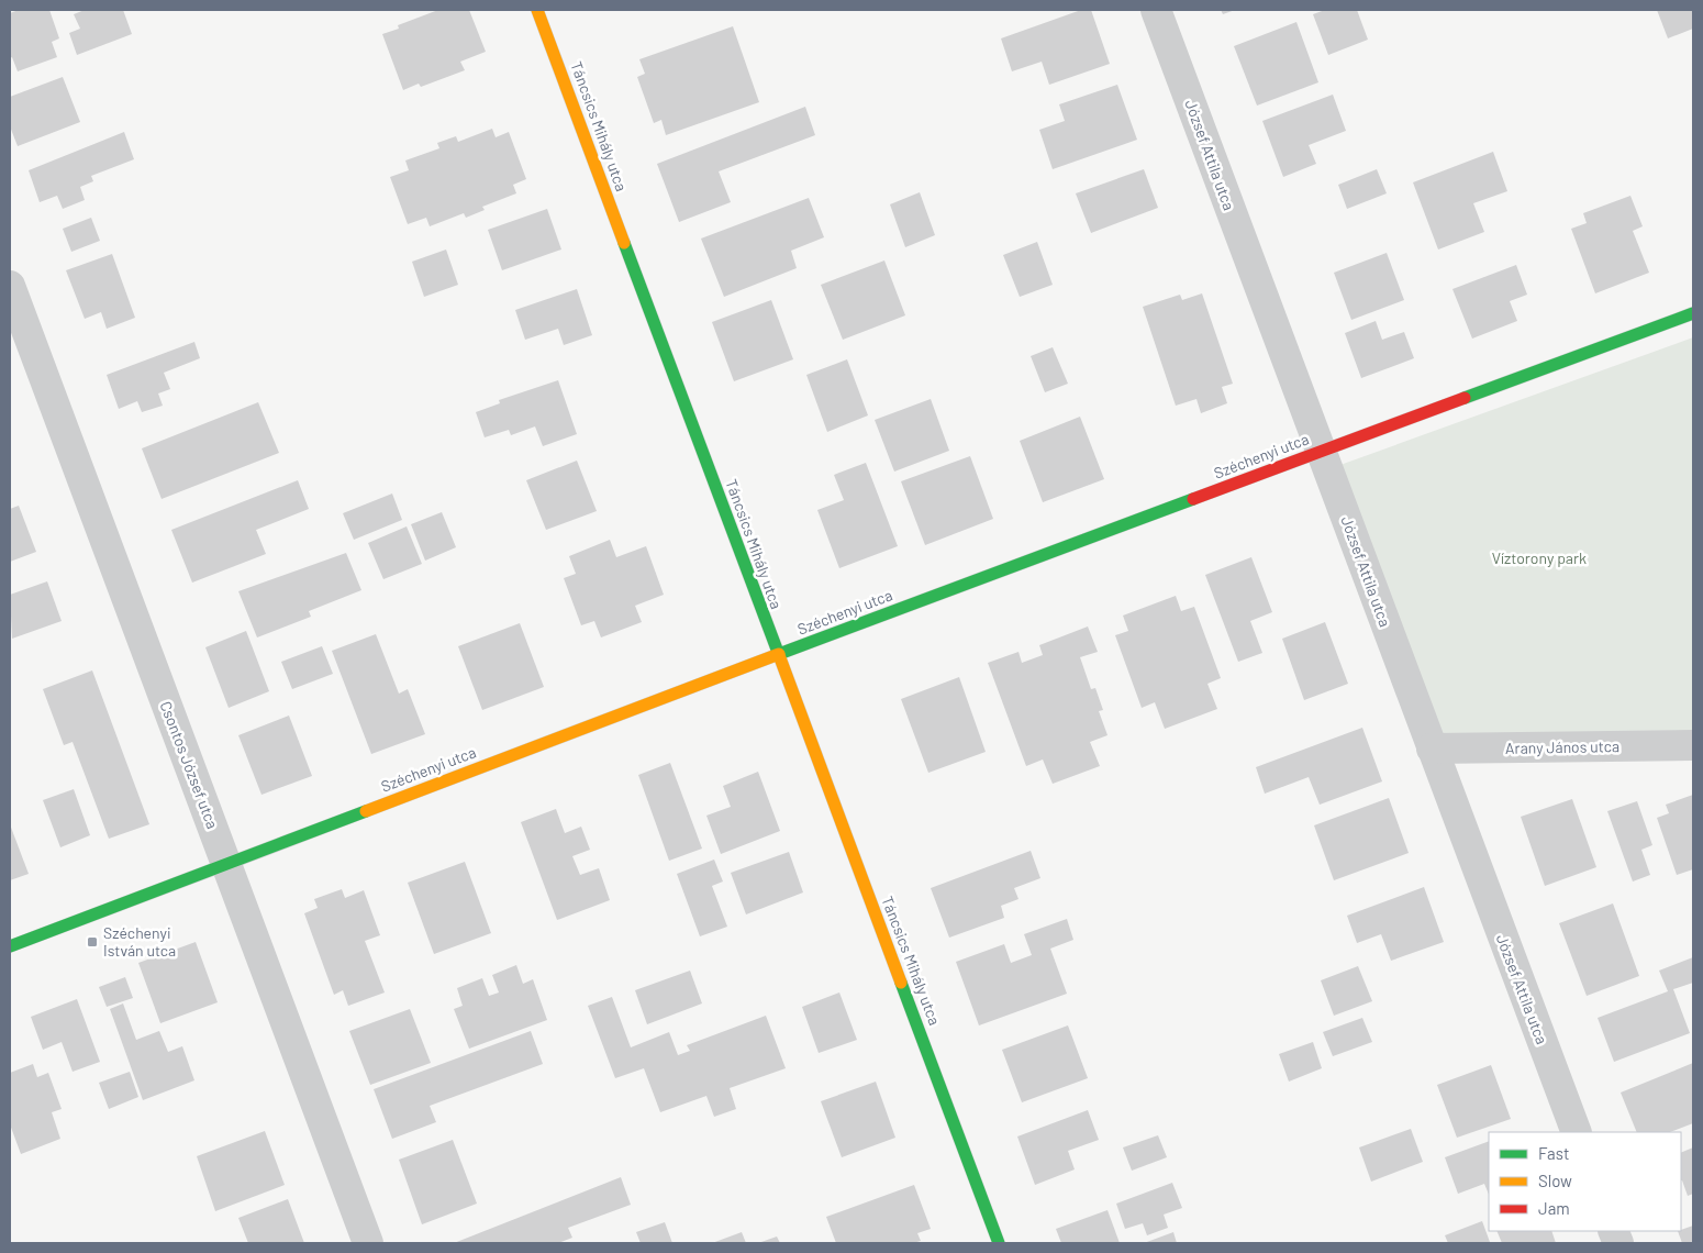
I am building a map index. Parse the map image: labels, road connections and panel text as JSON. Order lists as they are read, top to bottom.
{
  "streets": {
    "street": [
      "Táncsics Mihály utca",
      "József Attila utca",
      "Széchenyi utca",
      "Arany János utca",
      "Csontos József utca"
    ]
  },
  "crossings": [
    ["Táncsics Mihály utca", "Széchenyi utca"],
    ["József Attila utca", "Széchenyi utca"],
    ["József Attila utca", "Arany János utca"],
    ["Széchenyi utca", "Csontos József utca"]
  ],
  "parks": ["Víztorony park"],
  "places": {
    "transit": ["Széchenyi István utca"]
  },
  "legend": ["Fast", "Slow", "Jam"]
}
